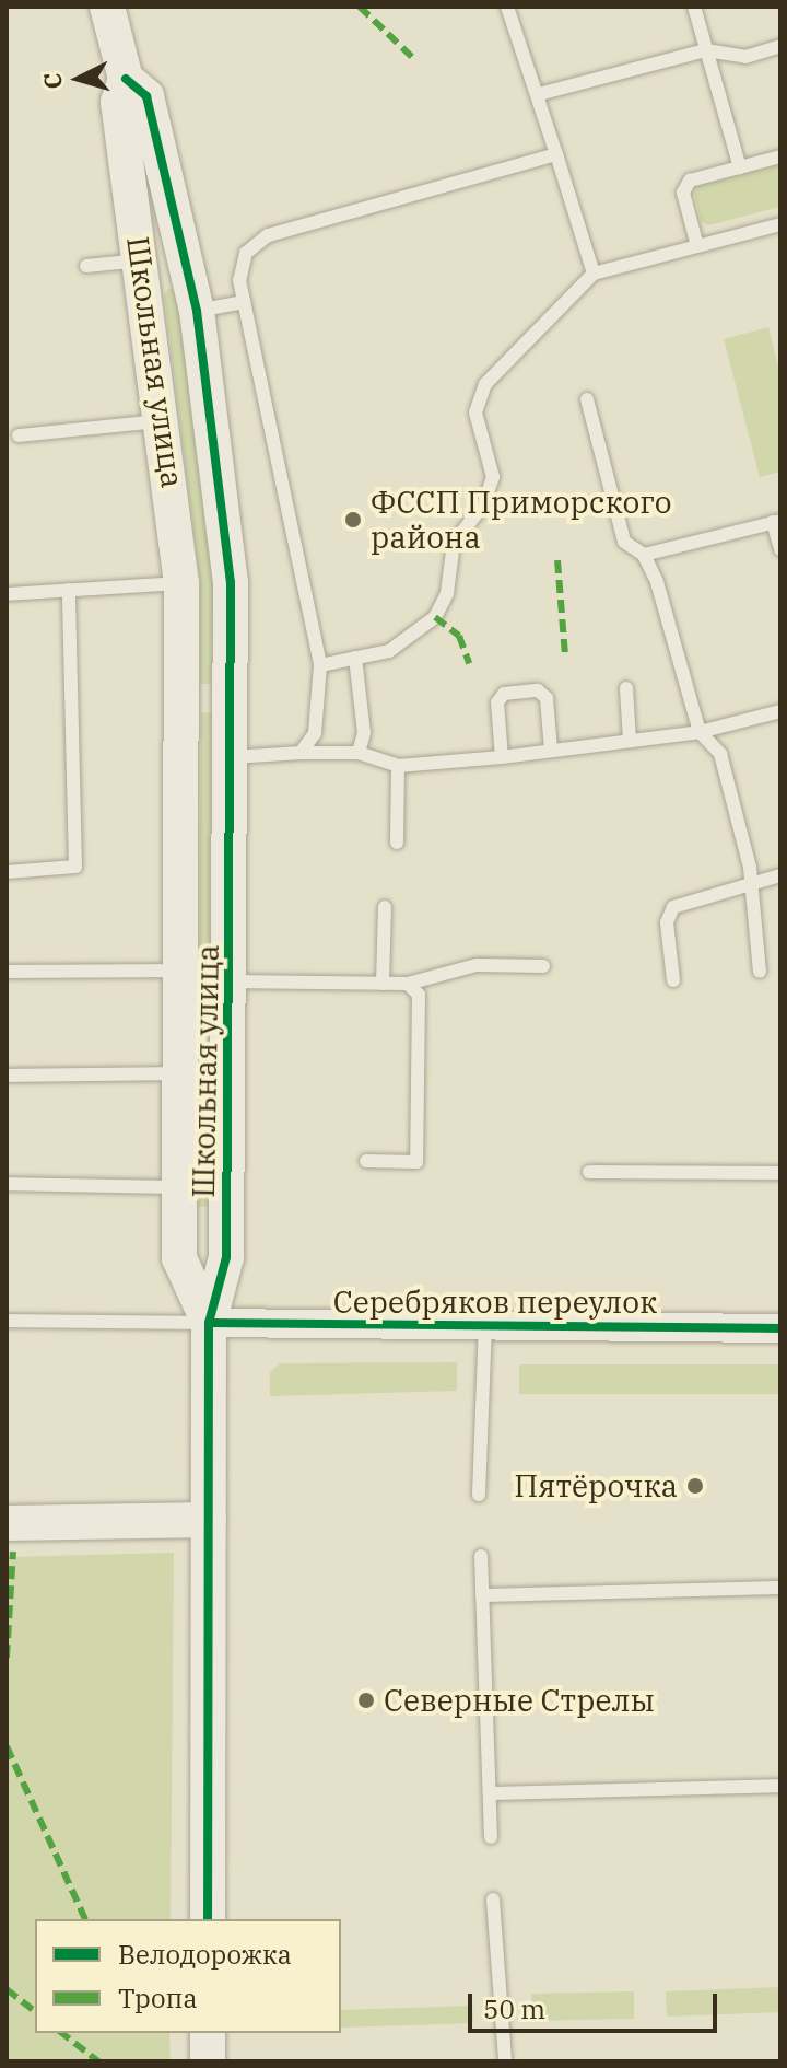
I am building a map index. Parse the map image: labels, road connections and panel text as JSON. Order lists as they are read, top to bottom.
{
  "streets": {
    "street": ["Школьная улица", "Серебряков переулок"]
  },
  "crossings": [
    ["Школьная улица", "Серебряков переулок"]
  ],
  "places": ["ФССП Приморского района", "Пятёрочка", "Северные Стрелы"],
  "legend": ["Велодорожка", "Тропа"],
  "scale_bar": "50 m",
  "north": "left"
}
